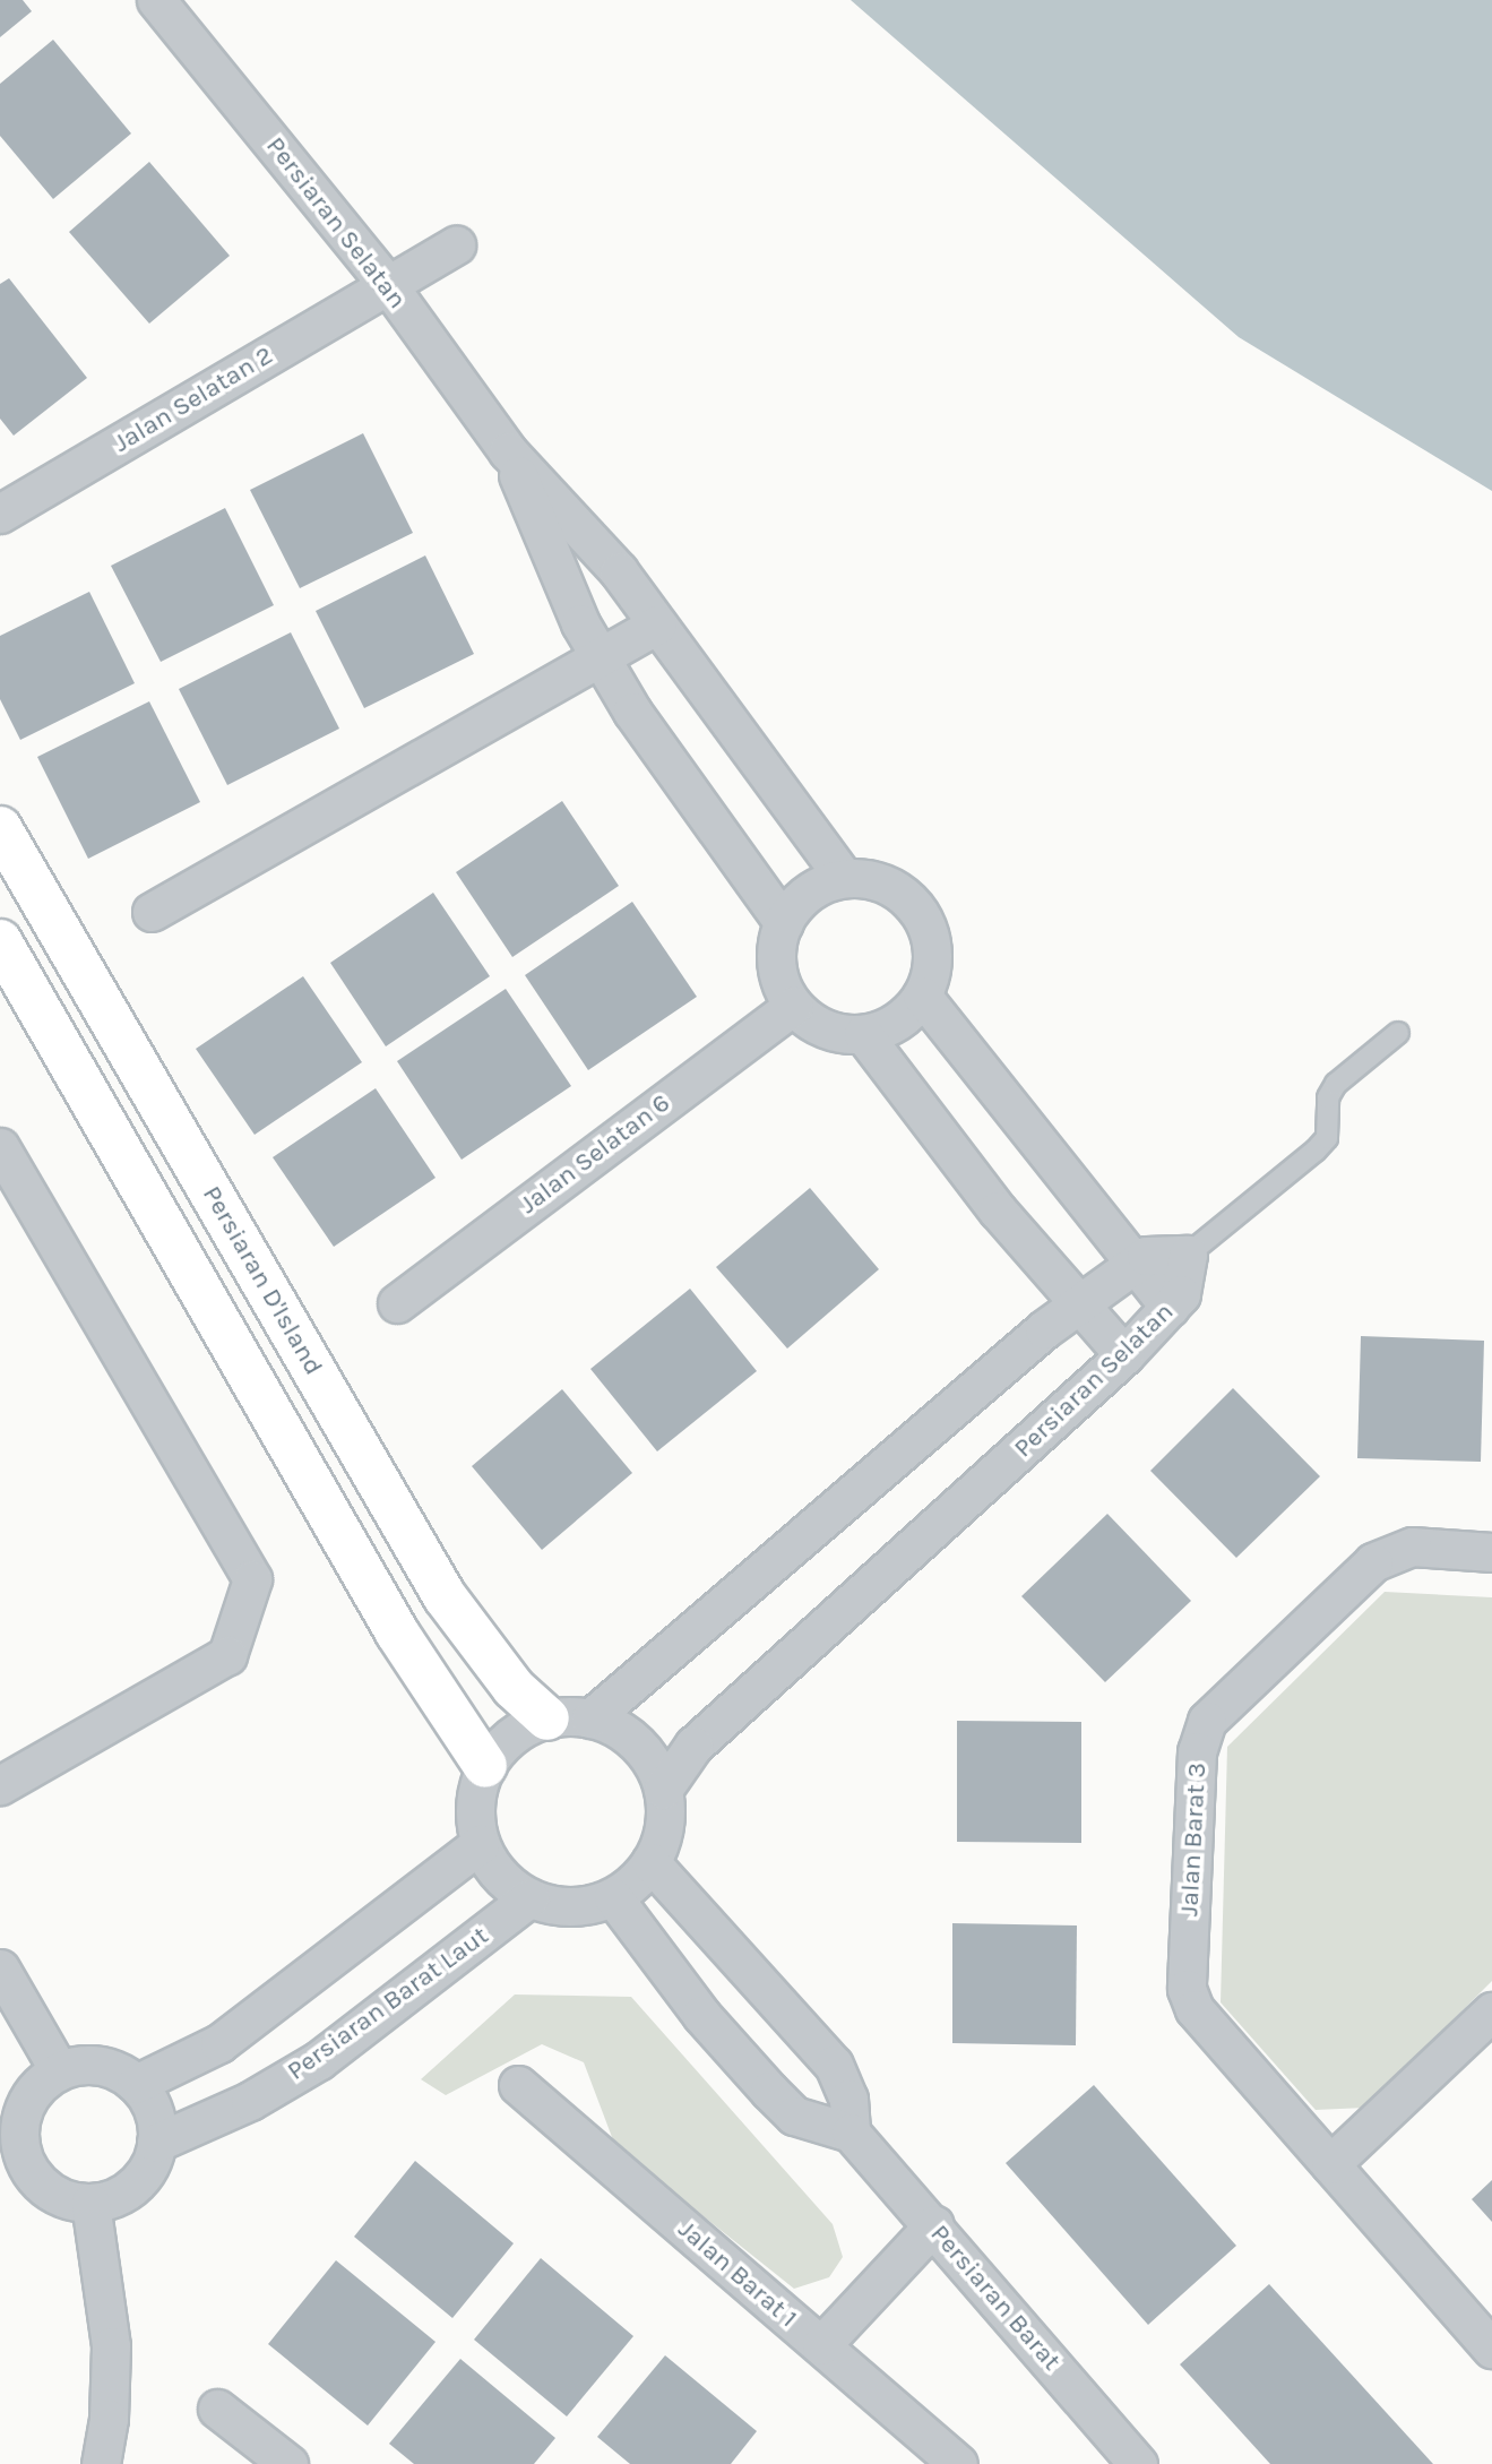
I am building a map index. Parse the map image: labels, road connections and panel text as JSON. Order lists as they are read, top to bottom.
{
  "streets": {
    "street": [
      "Persiaran Selatan",
      "Jalan Selatan 2",
      "Jalan Selatan 6",
      "Persiaran D'Island",
      "Jalan Barat 3",
      "Persiaran Barat Laut",
      "Jalan Barat 1",
      "Persiaran Barat"
    ]
  },
  "crossings": [
    ["Persiaran Selatan", "Jalan Selatan 2"],
    ["Persiaran Selatan", "Persiaran D'Island"],
    ["Persiaran Selatan", "Persiaran Barat Laut"],
    ["Persiaran D'Island", "Persiaran Barat Laut"]
  ]
}
